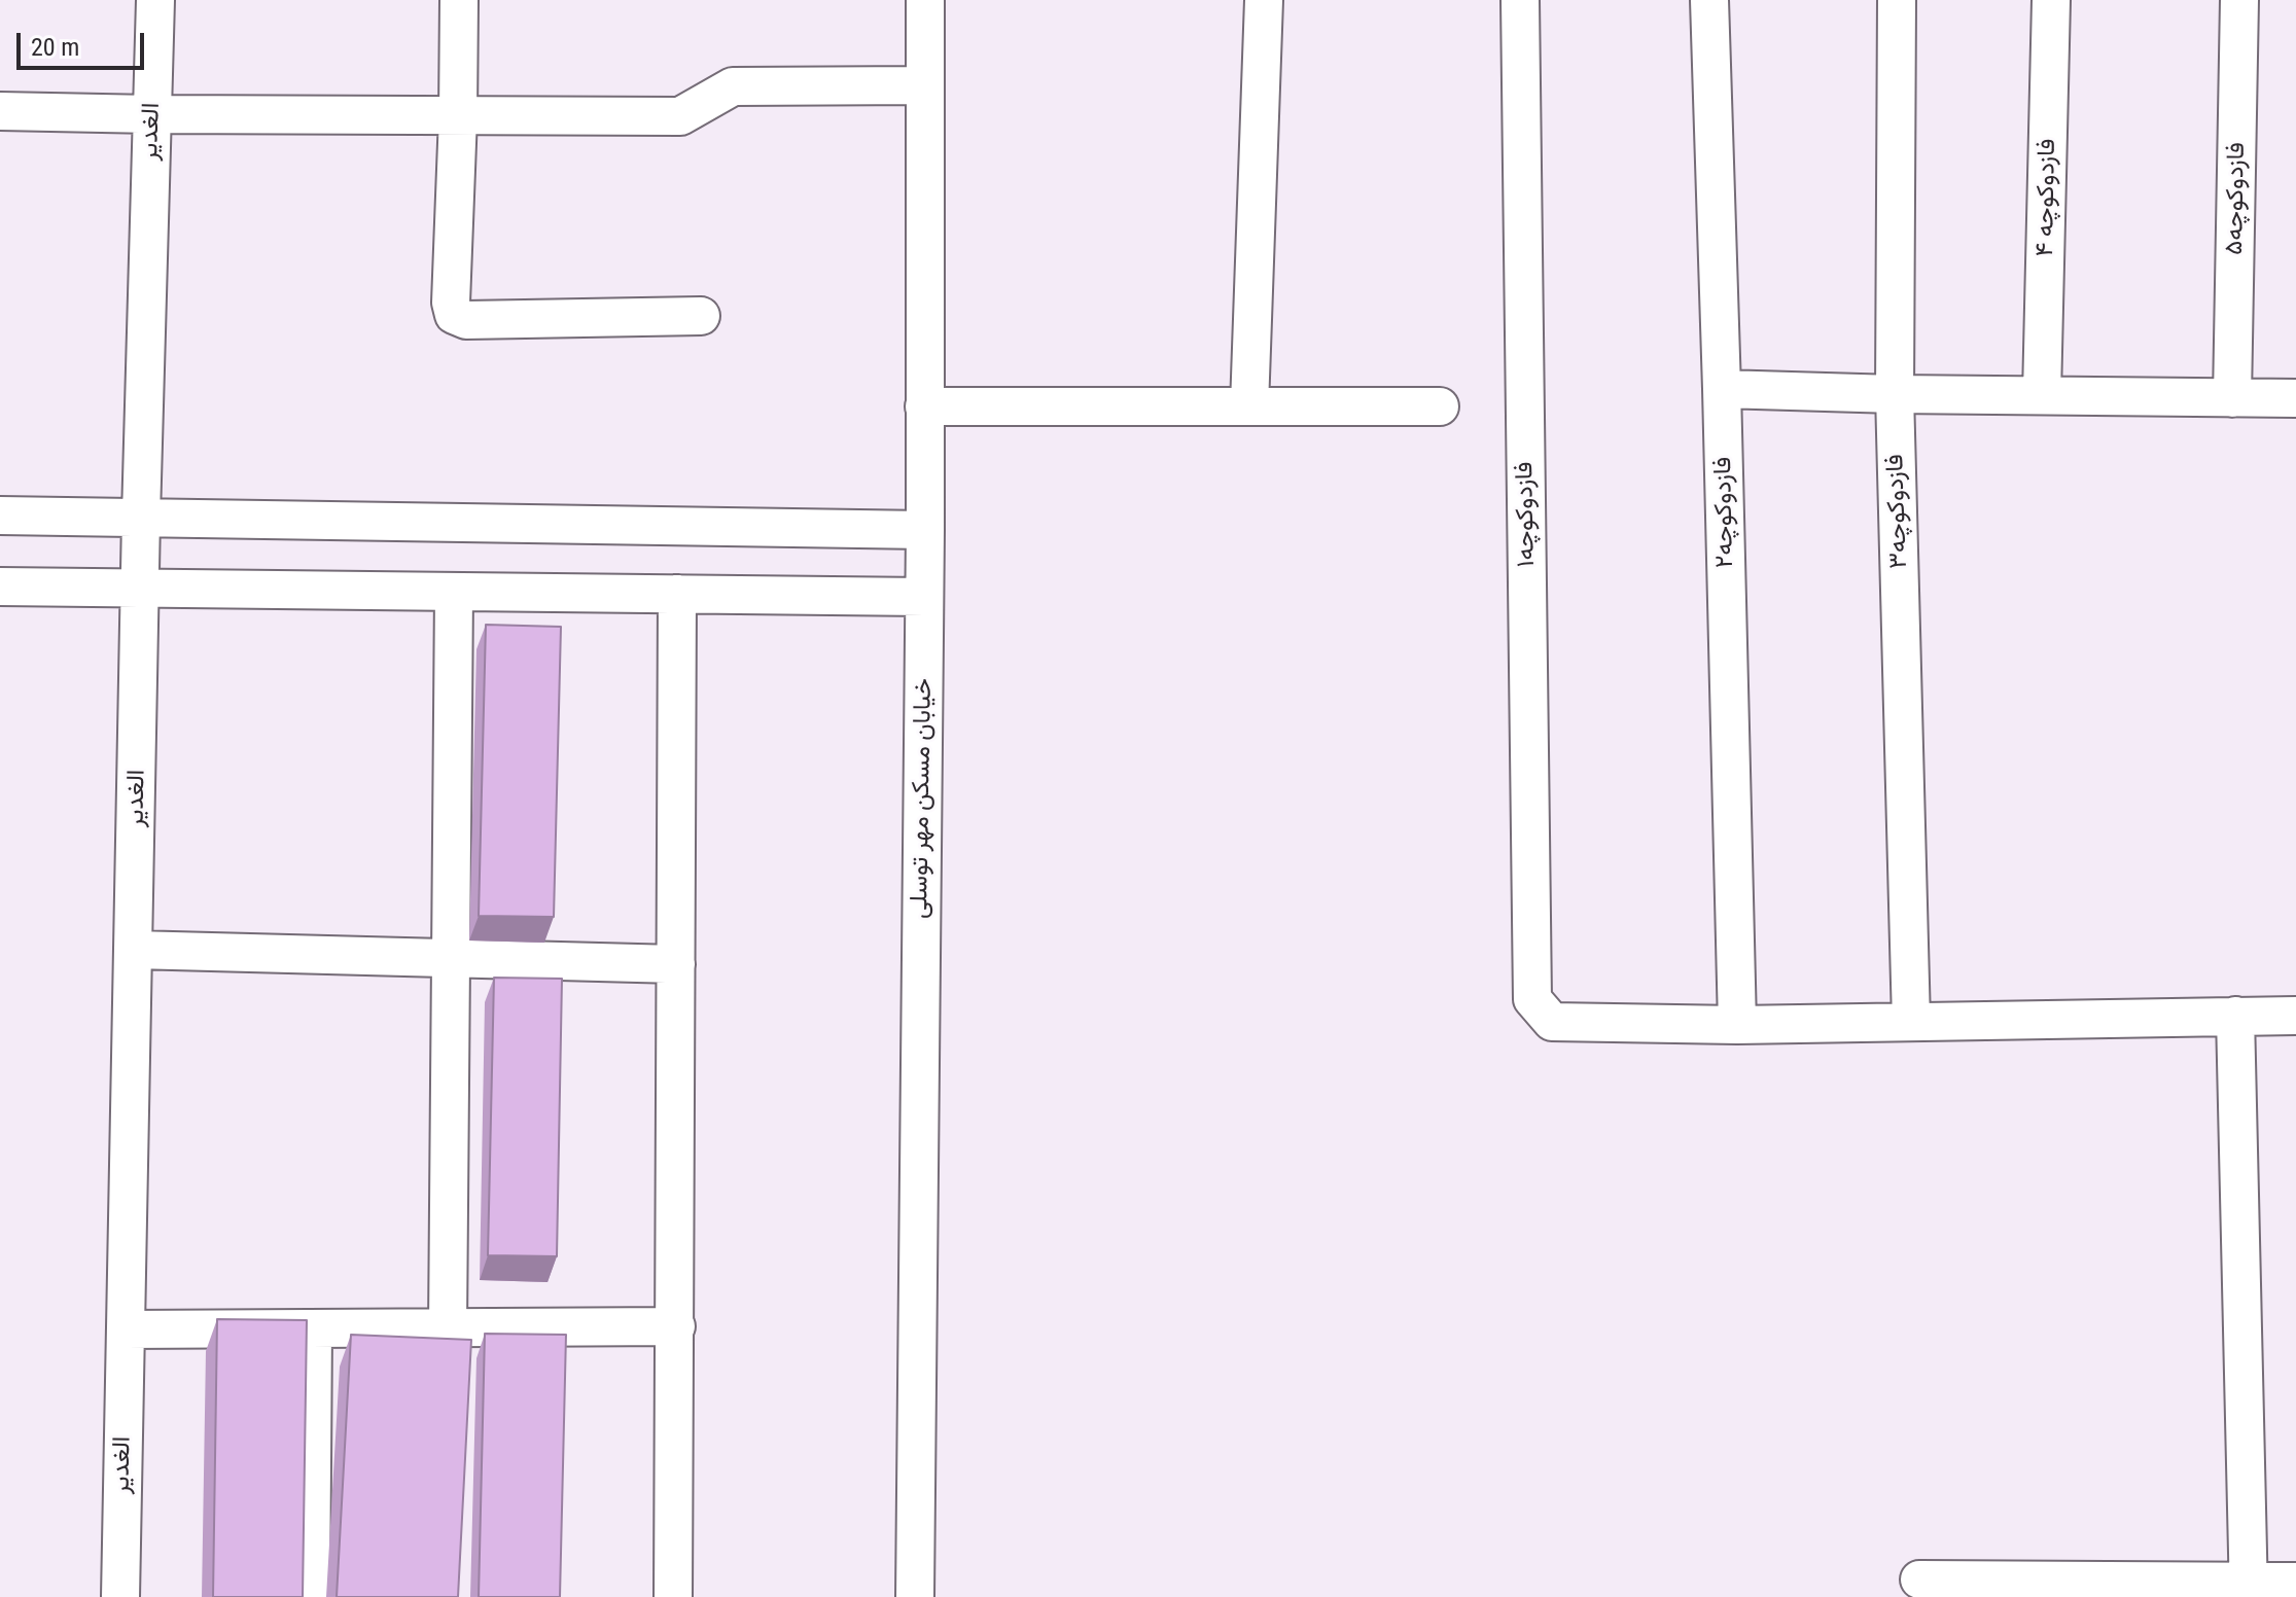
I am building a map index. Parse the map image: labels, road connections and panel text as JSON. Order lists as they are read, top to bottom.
{
  "streets": {
    "street": [
      "الغدیر",
      "فازدوکوچه ۴",
      "فازدوکوچه۵",
      "فازدوکوچه۳",
      "فازدوکوچه۲",
      "فازدوکوچه۱",
      "خیابان مسکن مهر توسلی"
    ]
  },
  "crossings": [
    ["فازدوکوچه۲", "فازدوکوچه۱"]
  ],
  "scale_bar": "20 m"
}
